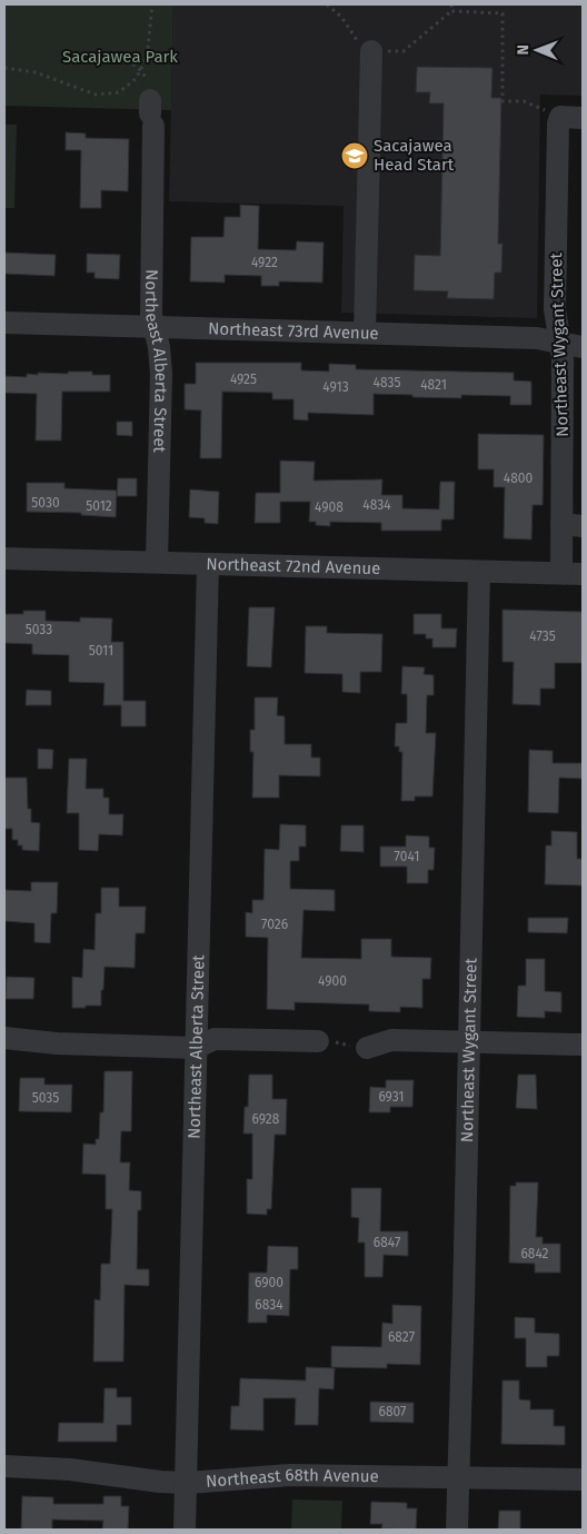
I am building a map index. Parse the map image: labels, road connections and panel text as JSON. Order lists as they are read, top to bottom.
{
  "streets": {
    "street": [
      "Northeast 73rd Avenue",
      "Northeast Wygant Street",
      "Northeast Alberta Street",
      "Northeast 72nd Avenue",
      "Northeast 68th Avenue"
    ]
  },
  "crossings": [
    ["Northeast 73rd Avenue", "Northeast Wygant Street"],
    ["Northeast 73rd Avenue", "Northeast Alberta Street"],
    ["Northeast Wygant Street", "Northeast 72nd Avenue"],
    ["Northeast Wygant Street", "Northeast 68th Avenue"],
    ["Northeast Alberta Street", "Northeast 72nd Avenue"],
    ["Northeast Alberta Street", "Northeast 68th Avenue"]
  ],
  "parks": ["Sacajawea Park"],
  "places": {
    "school or university": ["Sacajawea Head Start"]
  },
  "house_numbers": [
    "4922",
    "4925",
    "4835",
    "4821",
    "4913",
    "4800",
    "5030",
    "4834",
    "5012",
    "4908",
    "5033",
    "4735",
    "5011",
    "7041",
    "7026",
    "4900",
    "6931",
    "5035",
    "6928",
    "6847",
    "6842",
    "6900",
    "6834",
    "6827",
    "6807"
  ],
  "north": "left"
}
